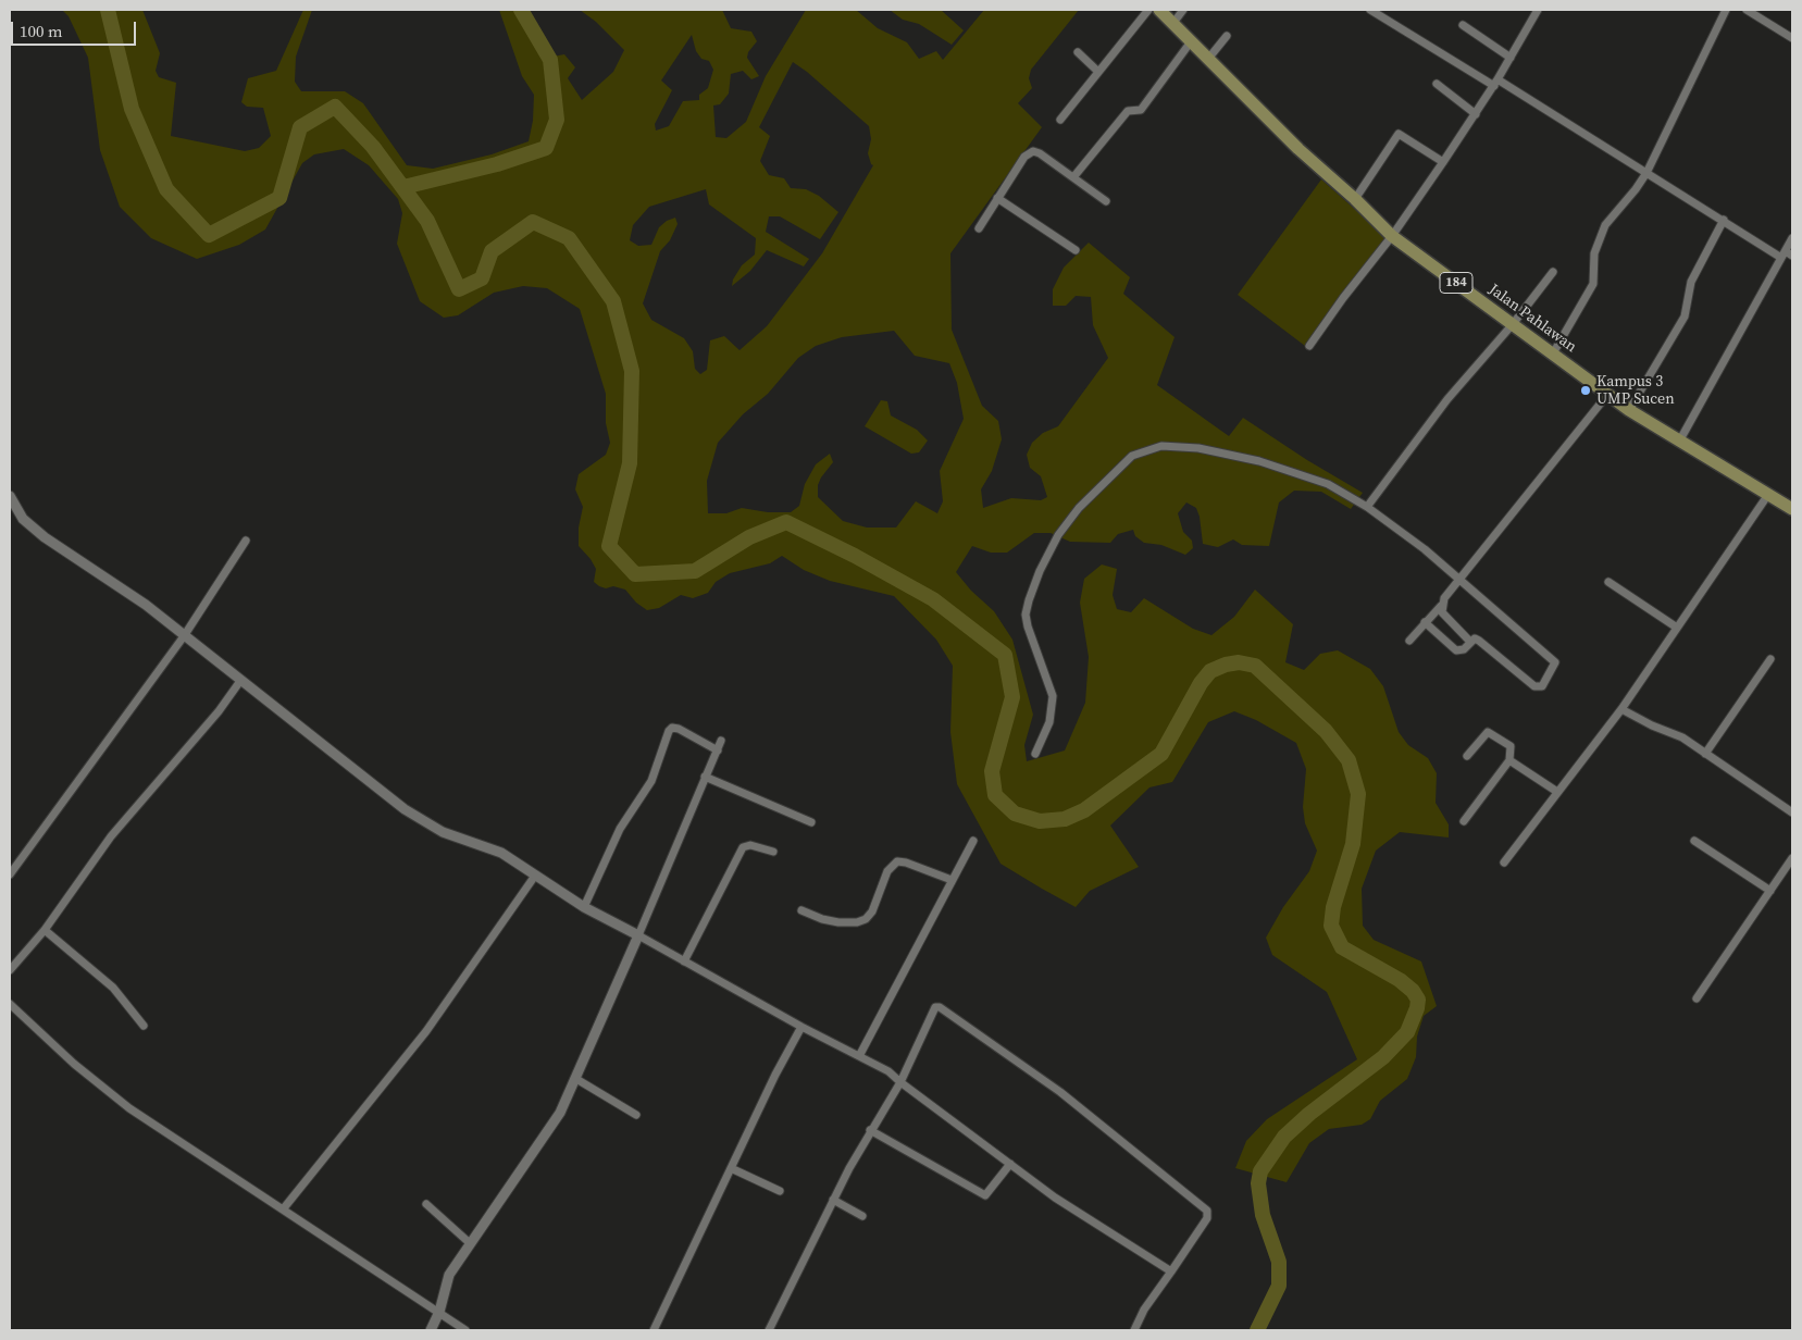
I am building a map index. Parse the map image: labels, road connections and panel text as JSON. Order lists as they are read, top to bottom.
{
  "streets": {
    "main road": ["184", "Jalan Pahlawan"]
  },
  "places": ["Kampus 3 UMP Sucen"],
  "scale_bar": "100 m"
}
